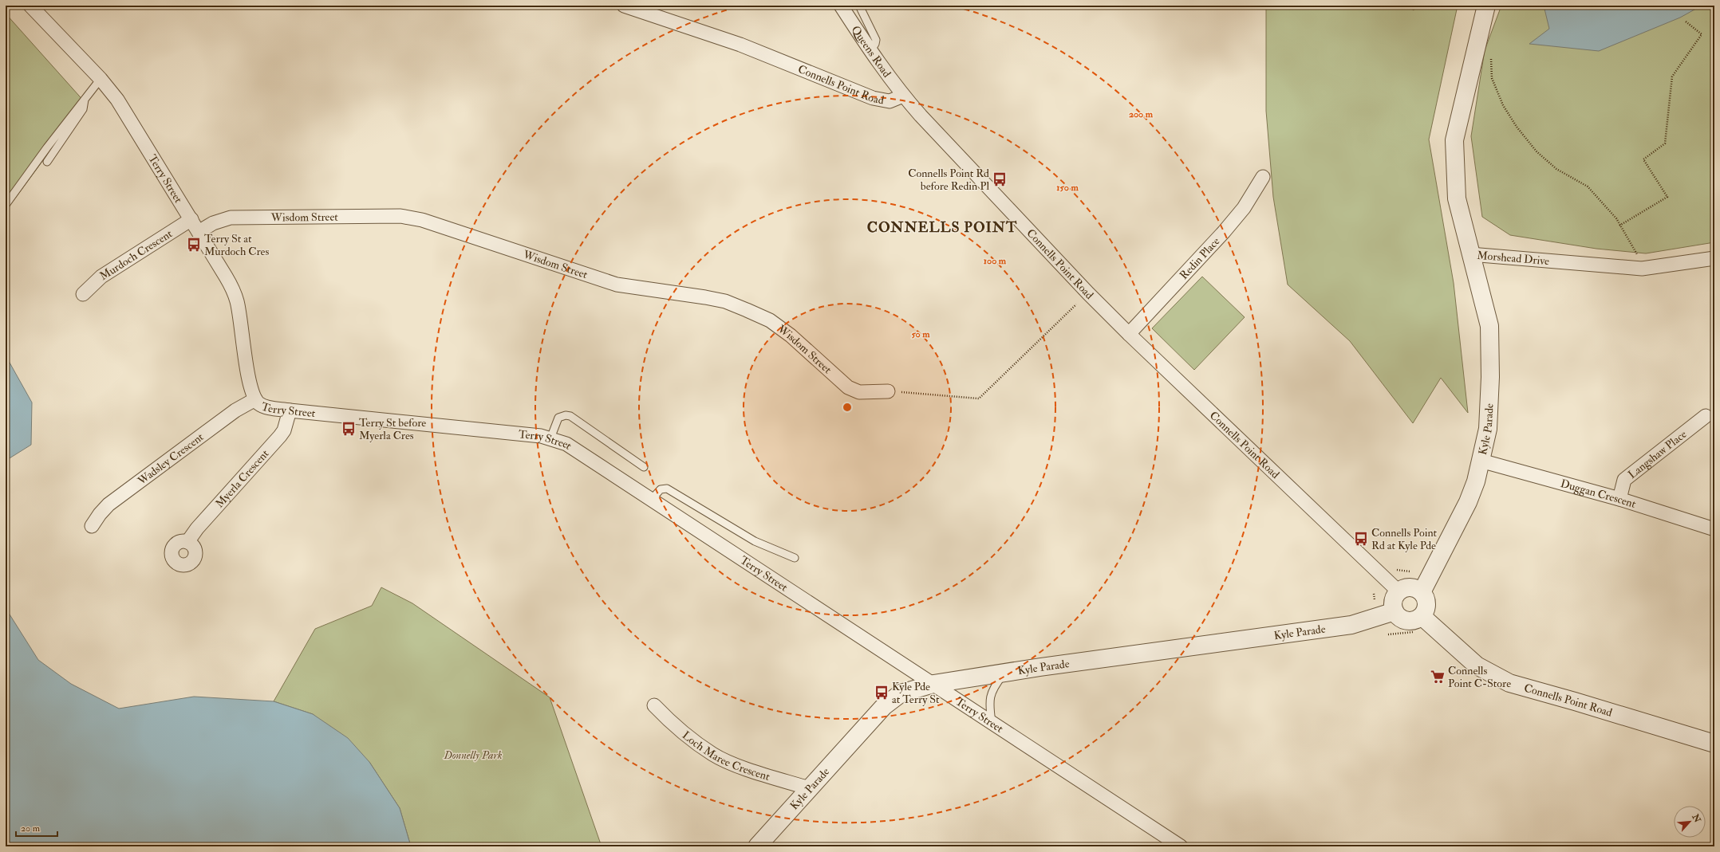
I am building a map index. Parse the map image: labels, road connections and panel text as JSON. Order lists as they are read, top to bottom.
{
  "streets": {
    "street": [
      "Queens Road",
      "Connells Point Road",
      "Terry Street",
      "Wisdom Street",
      "Murdoch Crescent",
      "Redin Place",
      "Morshead Drive",
      "Kyle Parade",
      "Langshaw Place",
      "Wadsley Crescent",
      "Myerla Crescent",
      "Duggan Crescent",
      "Loch Maree Crescent"
    ]
  },
  "crossings": [
    ["Queens Road", "Connells Point Road"],
    ["Connells Point Road", "Redin Place"],
    ["Connells Point Road", "Kyle Parade"],
    ["Terry Street", "Wisdom Street"],
    ["Terry Street", "Murdoch Crescent"],
    ["Terry Street", "Kyle Parade"],
    ["Terry Street", "Wadsley Crescent"],
    ["Terry Street", "Myerla Crescent"],
    ["Morshead Drive", "Kyle Parade"],
    ["Kyle Parade", "Duggan Crescent"],
    ["Kyle Parade", "Loch Maree Crescent"],
    ["Langshaw Place", "Duggan Crescent"]
  ],
  "districts": ["CONNELLS POINT"],
  "parks": ["Donnelly Park"],
  "places": {
    "bus stop": [
      "Connells Point Rd before Redin Pl",
      "Terry St at Murdoch Cres",
      "Terry St before Myerla Cres",
      "Connells Point Rd at Kyle Pde",
      "Kyle Pde at Terry St"
    ],
    "supermarket": ["Connells Point C-Store"]
  },
  "scale_bar": "20 m",
  "north": "top right",
  "rings": [
    "200 m",
    "150 m",
    "100 m",
    "50 m"
  ]
}
